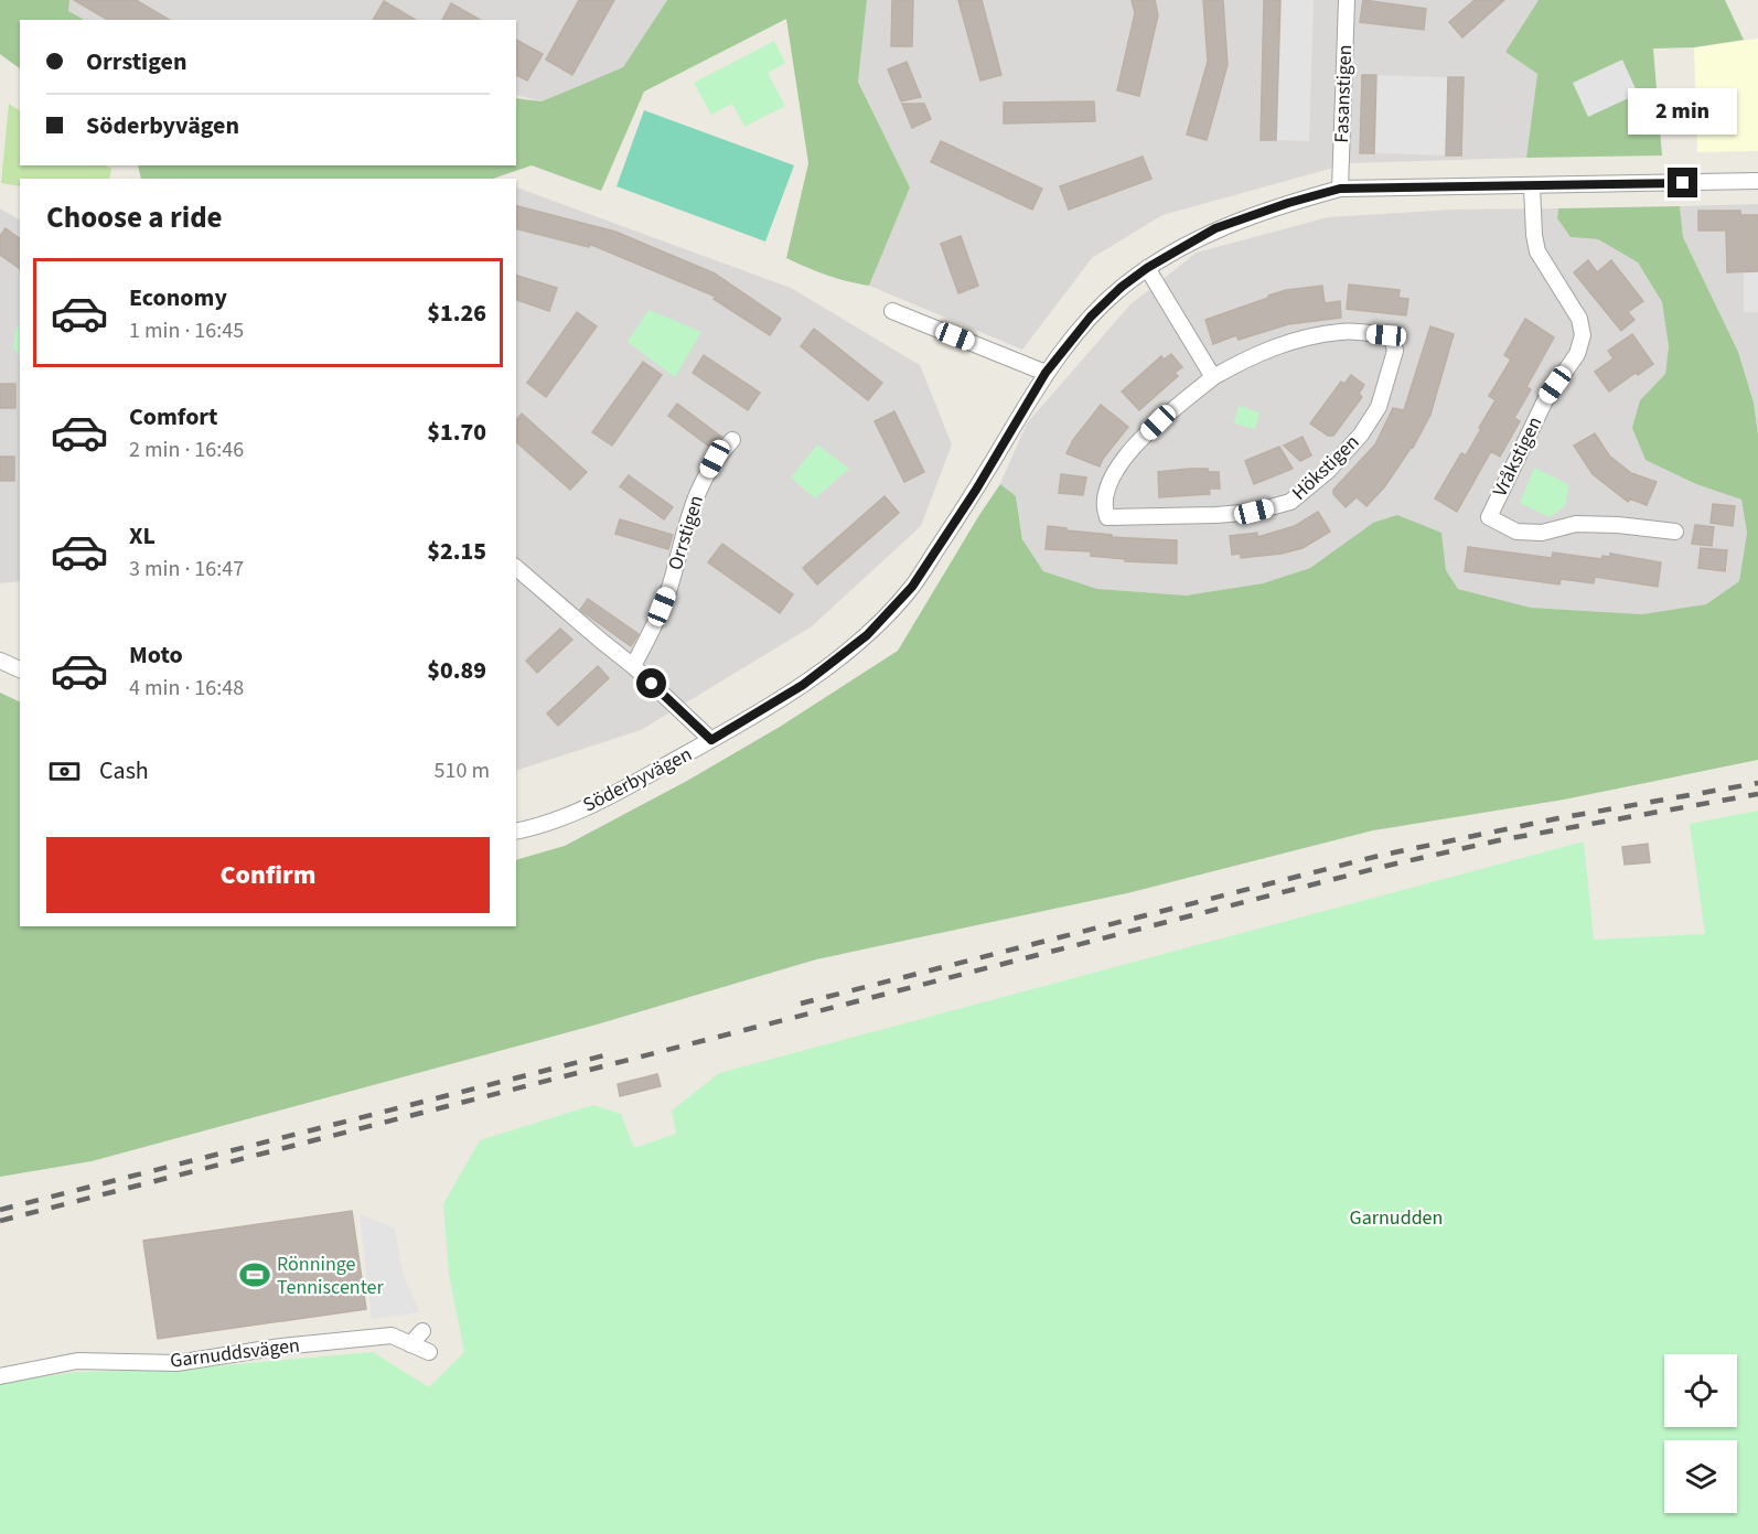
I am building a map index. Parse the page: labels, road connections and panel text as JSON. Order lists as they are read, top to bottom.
{
  "streets": {
    "street": [
      "Fasanstigen",
      "Vråkstigen",
      "Hökstigen",
      "Orrstigen",
      "Söderbyvägen",
      "Garnuddsvägen"
    ]
  },
  "crossings": [
    ["Fasanstigen", "Söderbyvägen"],
    ["Vråkstigen", "Söderbyvägen"]
  ],
  "parks": ["Garnudden"],
  "places": {
    "sports": ["Rönninge Tenniscenter"]
  },
  "page": {
    "banner": ["Orrstigen", "Söderbyvägen"],
    "bubble": "2 min",
    "heading": "Choose a ride",
    "list": [
      {
        "name": "Economy",
        "note": "1 min · 16:45",
        "value": "$1.26"
      },
      {
        "name": "Comfort",
        "note": "2 min · 16:46",
        "value": "$1.70"
      },
      {
        "name": "XL",
        "note": "3 min · 16:47",
        "value": "$2.15"
      },
      {
        "name": "Moto",
        "note": "4 min · 16:48",
        "value": "$0.89"
      }
    ],
    "pay": ["Cash", "510 m"],
    "buttons": "Confirm"
  }
}
